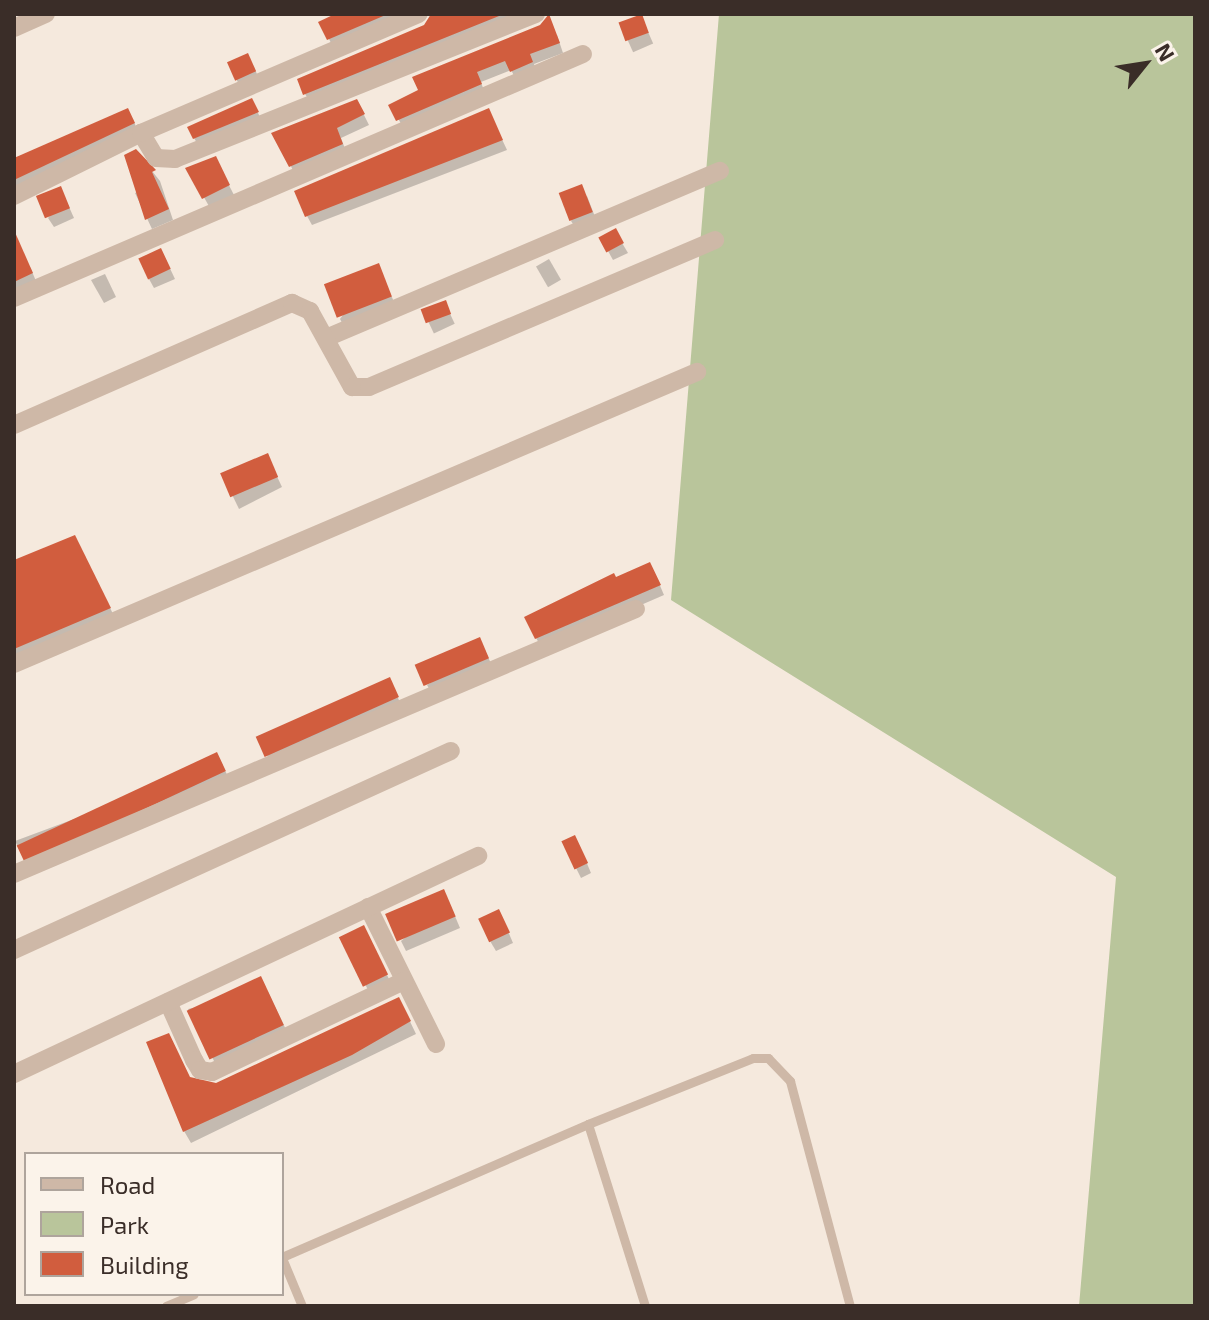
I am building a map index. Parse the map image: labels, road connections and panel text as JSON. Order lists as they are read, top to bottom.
{
  "legend": ["Road", "Park", "Building"],
  "north": "top right"
}
